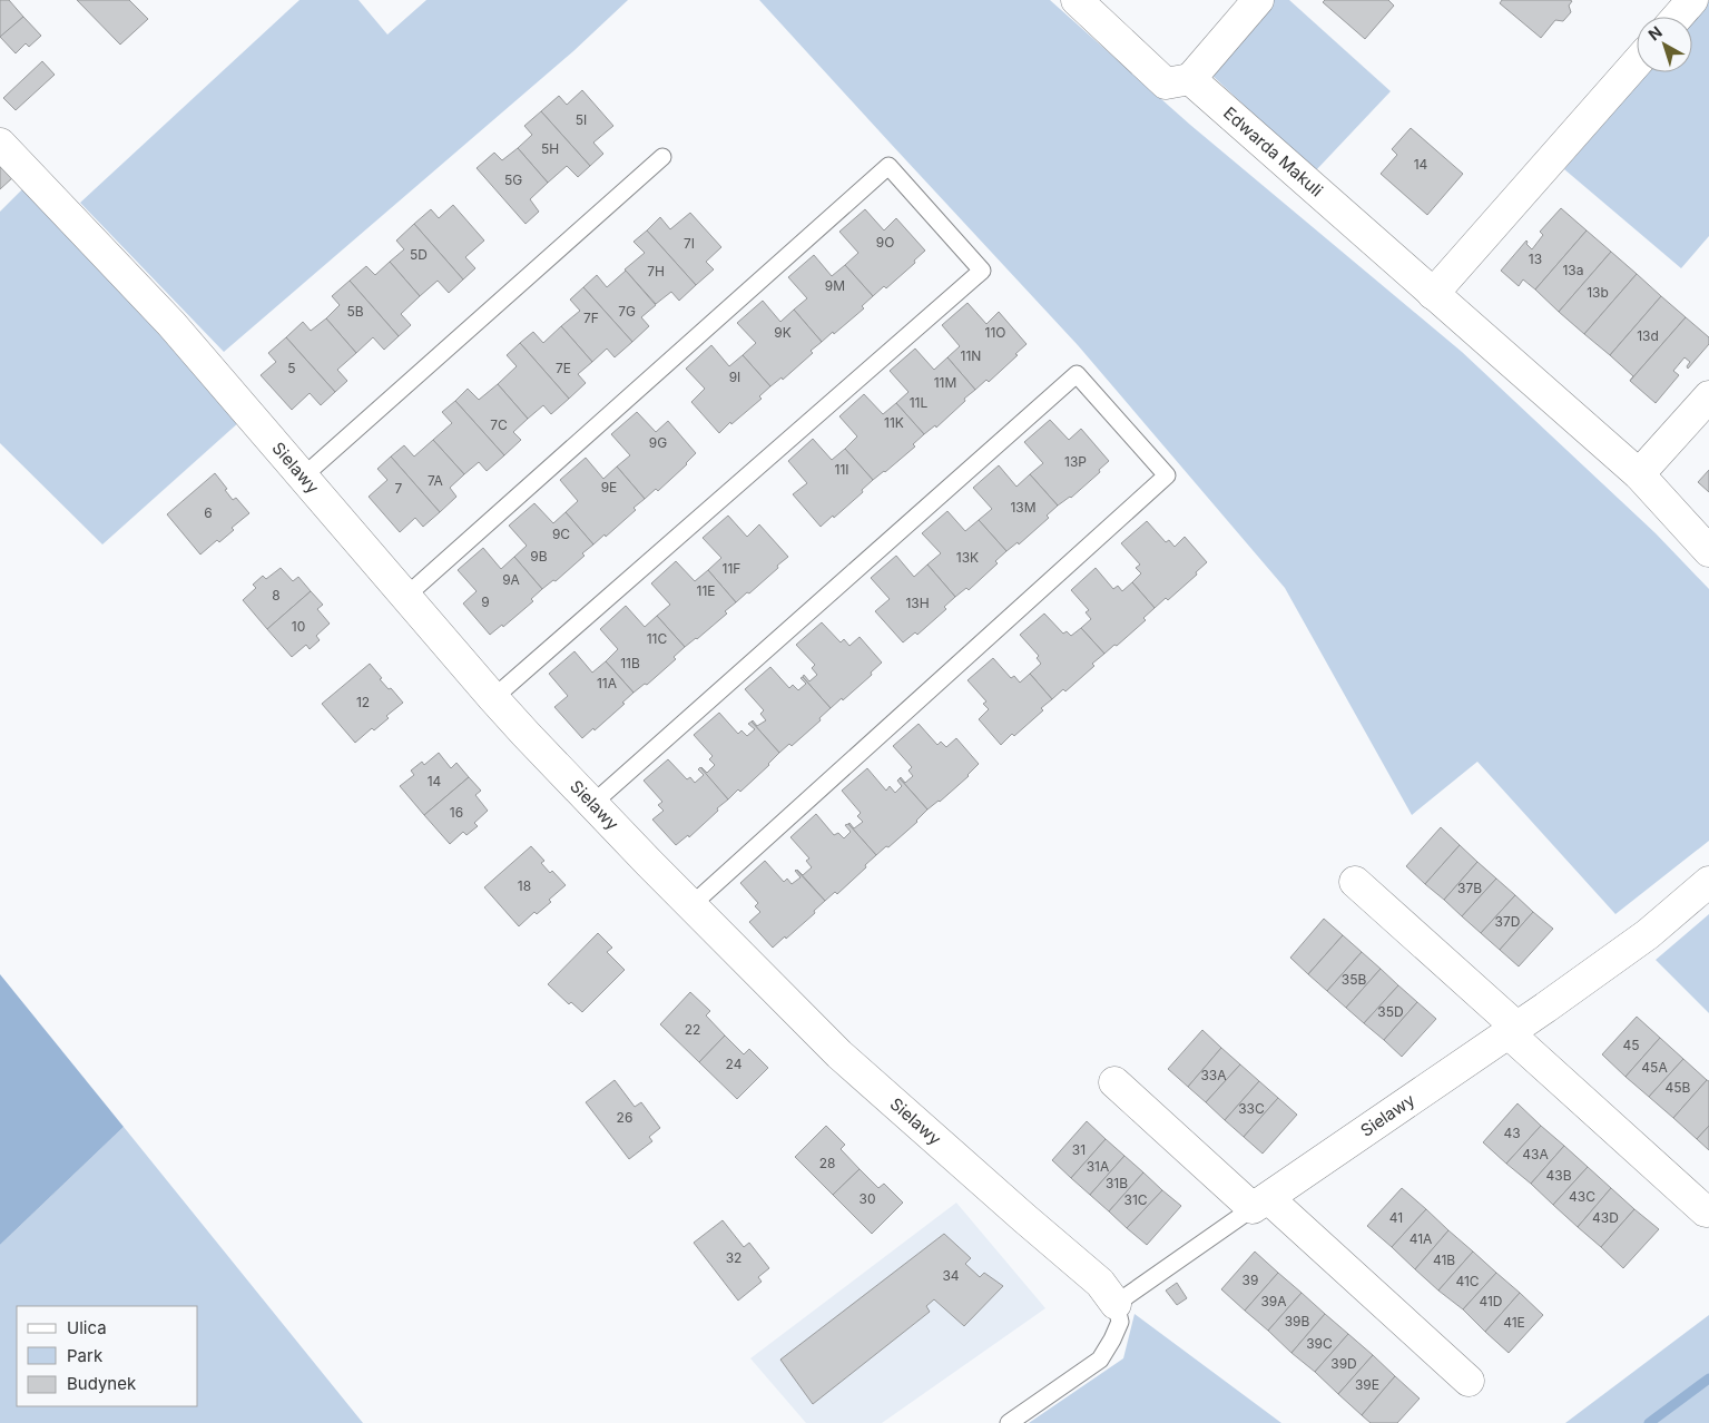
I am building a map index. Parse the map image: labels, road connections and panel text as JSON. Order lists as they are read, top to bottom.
{
  "streets": {
    "street": ["Edwarda Makuli", "Sielawy"]
  },
  "house_numbers": [
    "5I",
    "5H",
    "14",
    "5G",
    "9O",
    "7I",
    "5D",
    "13",
    "13a",
    "7H",
    "9M",
    "13b",
    "5B",
    "7G",
    "7F",
    "9K",
    "11O",
    "13d",
    "11N",
    "5",
    "7E",
    "9I",
    "11M",
    "11L",
    "11K",
    "7C",
    "9G",
    "13P",
    "11I",
    "7A",
    "9E",
    "7",
    "13M",
    "6",
    "9C",
    "9B",
    "13K",
    "11F",
    "9A",
    "11E",
    "8",
    "9",
    "13H",
    "10",
    "11C",
    "11B",
    "11A",
    "12",
    "14",
    "16",
    "18",
    "37B",
    "37D",
    "35B",
    "35D",
    "22",
    "45",
    "24",
    "45A",
    "33A",
    "45B",
    "33C",
    "26",
    "43",
    "31",
    "43A",
    "28",
    "31A",
    "43B",
    "31B",
    "43C",
    "30",
    "31C",
    "41",
    "43D",
    "41A",
    "32",
    "41B",
    "34",
    "39",
    "41C",
    "39A",
    "41D",
    "39B",
    "41E",
    "39C",
    "39D",
    "39E"
  ],
  "legend": ["Ulica", "Park", "Budynek"],
  "north": "top left"
}
